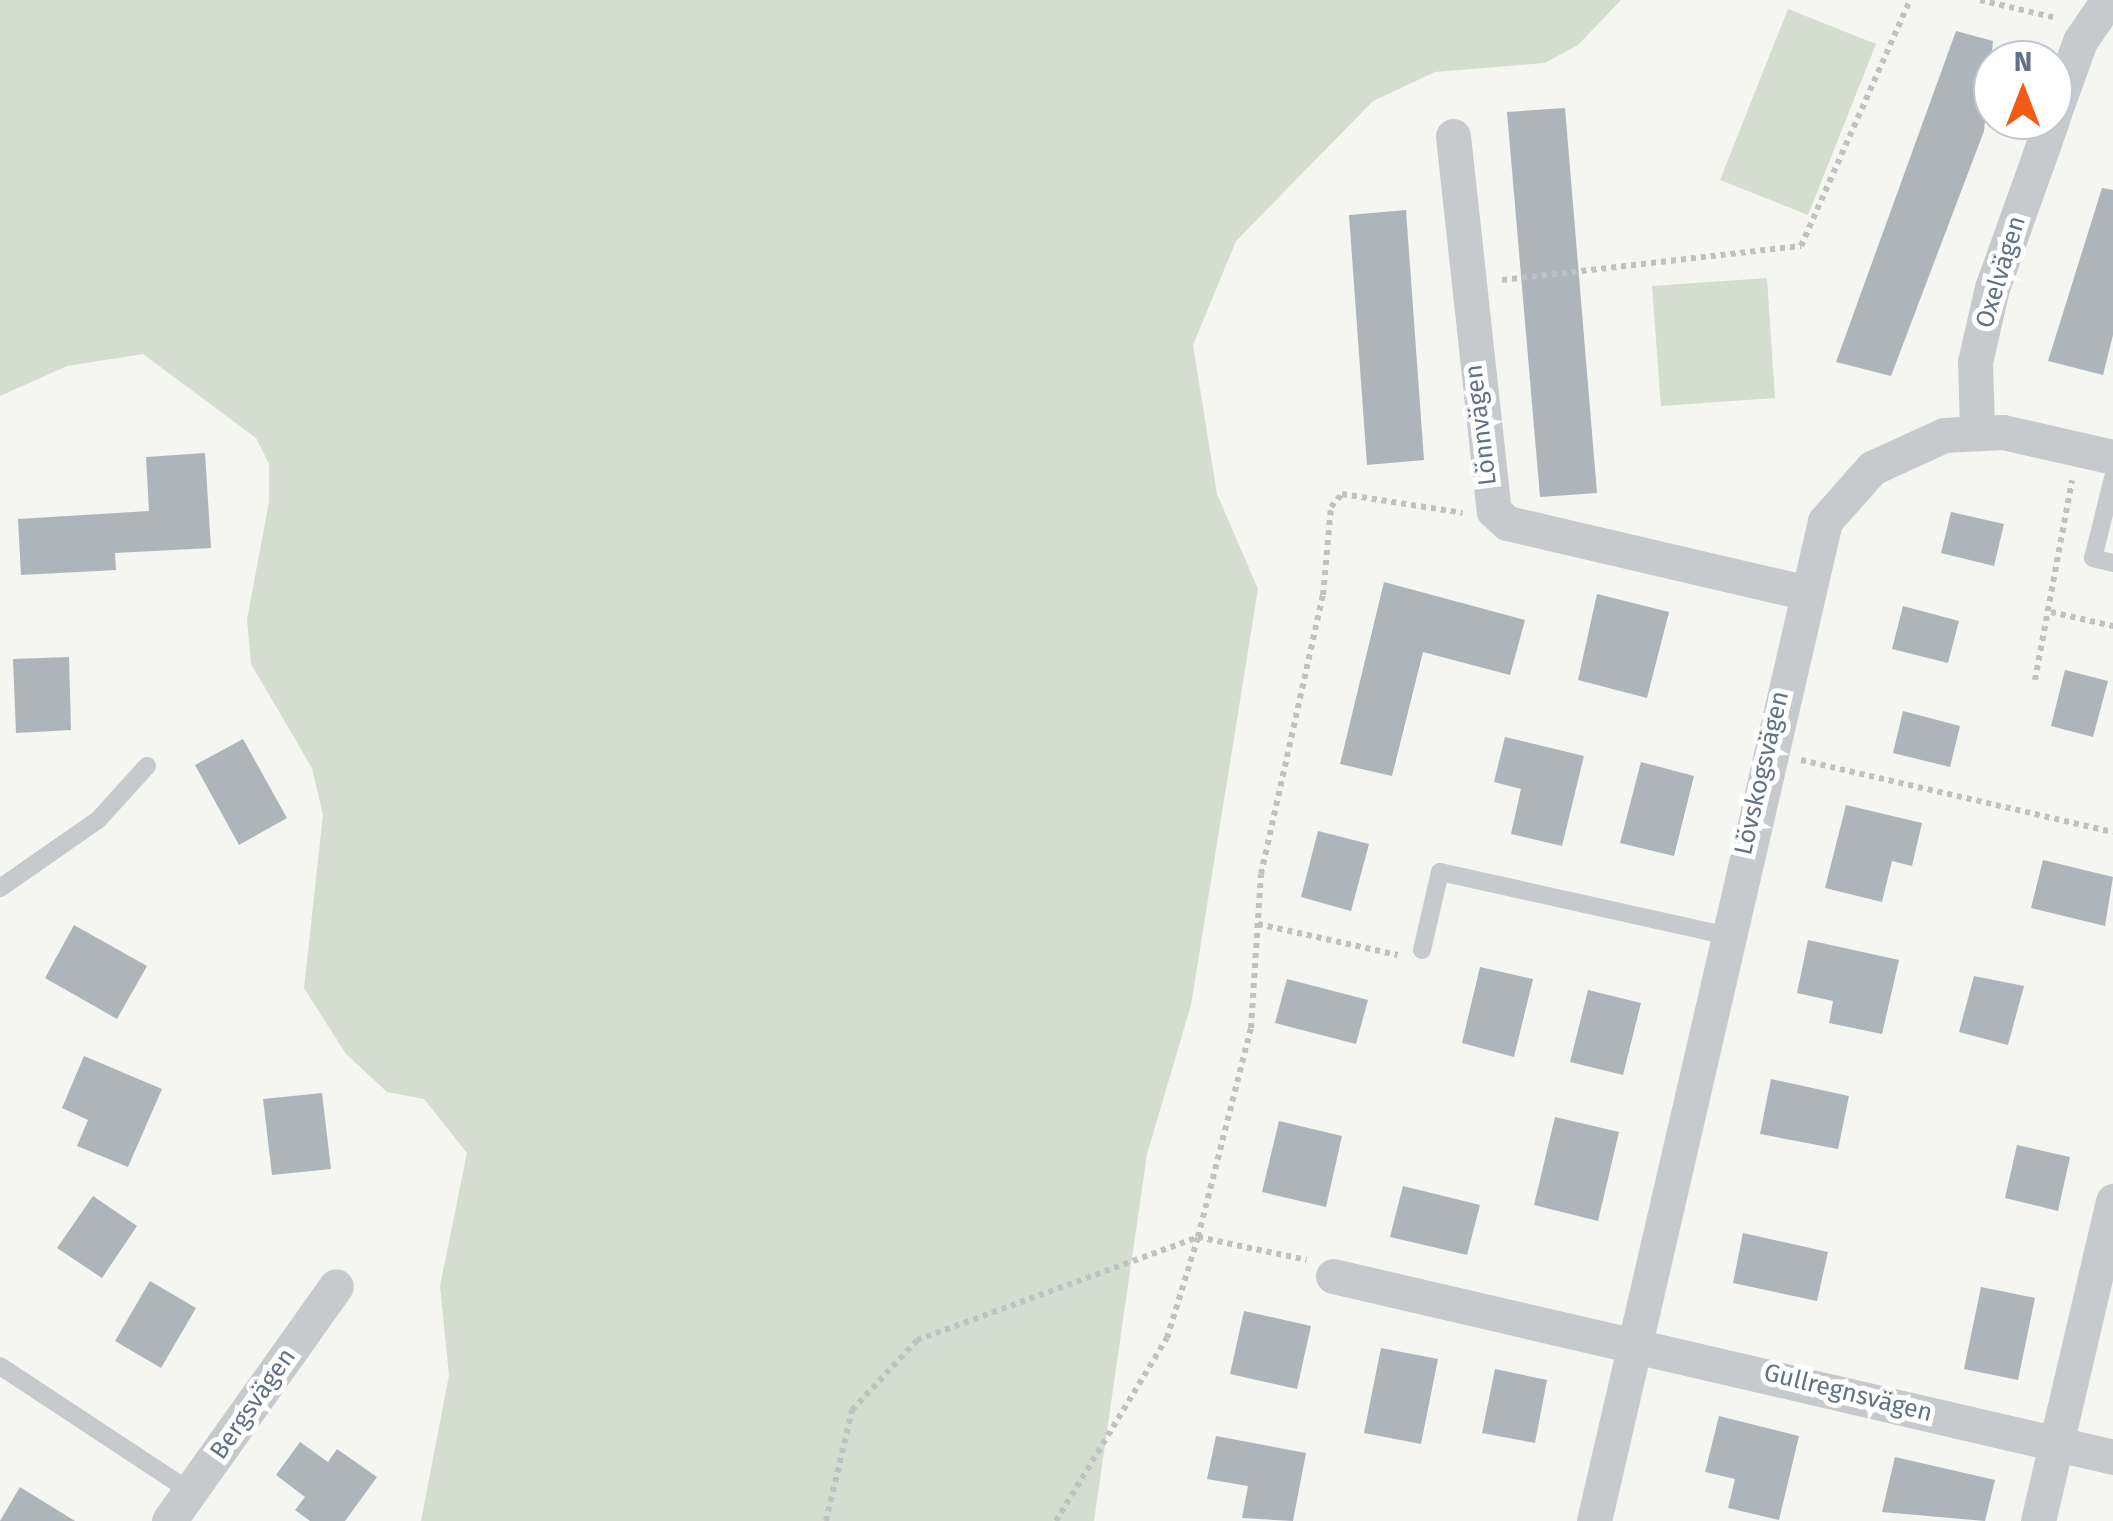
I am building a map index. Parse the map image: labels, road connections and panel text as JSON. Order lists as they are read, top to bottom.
{
  "streets": {
    "street": [
      "Oxelvägen",
      "Lönnvägen",
      "Lövskogsvägen",
      "Gullregnsvägen",
      "Bergsvägen"
    ]
  },
  "crossings": [
    ["Oxelvägen", "Lövskogsvägen"],
    ["Lönnvägen", "Lövskogsvägen"],
    ["Lövskogsvägen", "Gullregnsvägen"]
  ],
  "north": "top"
}
